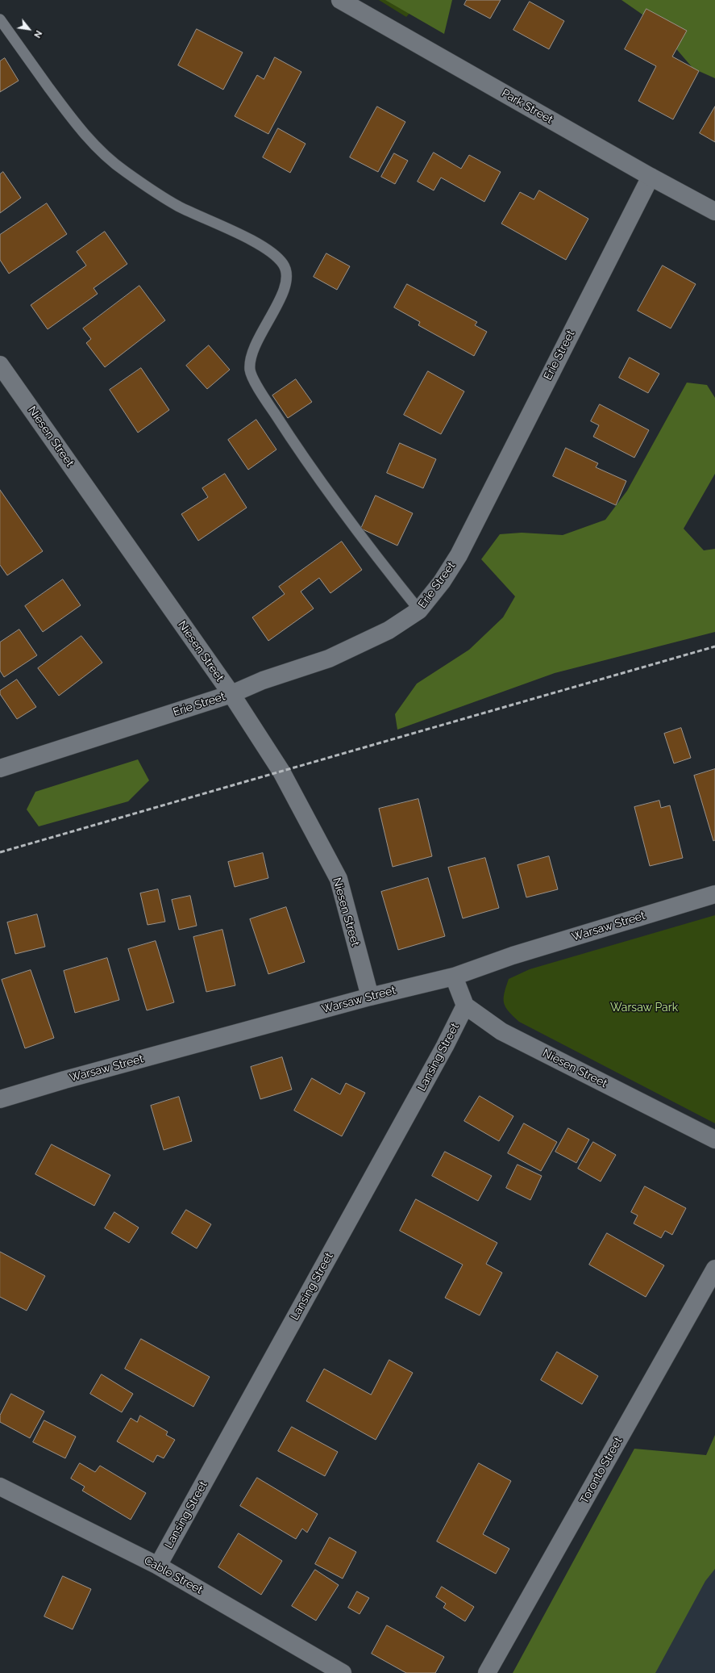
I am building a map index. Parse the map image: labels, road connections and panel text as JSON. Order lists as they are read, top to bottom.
{
  "streets": {
    "street": [
      "Park Street",
      "Erie Street",
      "Niesen Street",
      "Warsaw Street",
      "Lansing Street",
      "Toronto Street",
      "Cable Street"
    ]
  },
  "crossings": [
    ["Park Street", "Erie Street"],
    ["Erie Street", "Niesen Street"],
    ["Niesen Street", "Warsaw Street"],
    ["Niesen Street", "Lansing Street"],
    ["Lansing Street", "Cable Street"]
  ],
  "parks": ["Warsaw Park"],
  "north": "bottom right"
}
